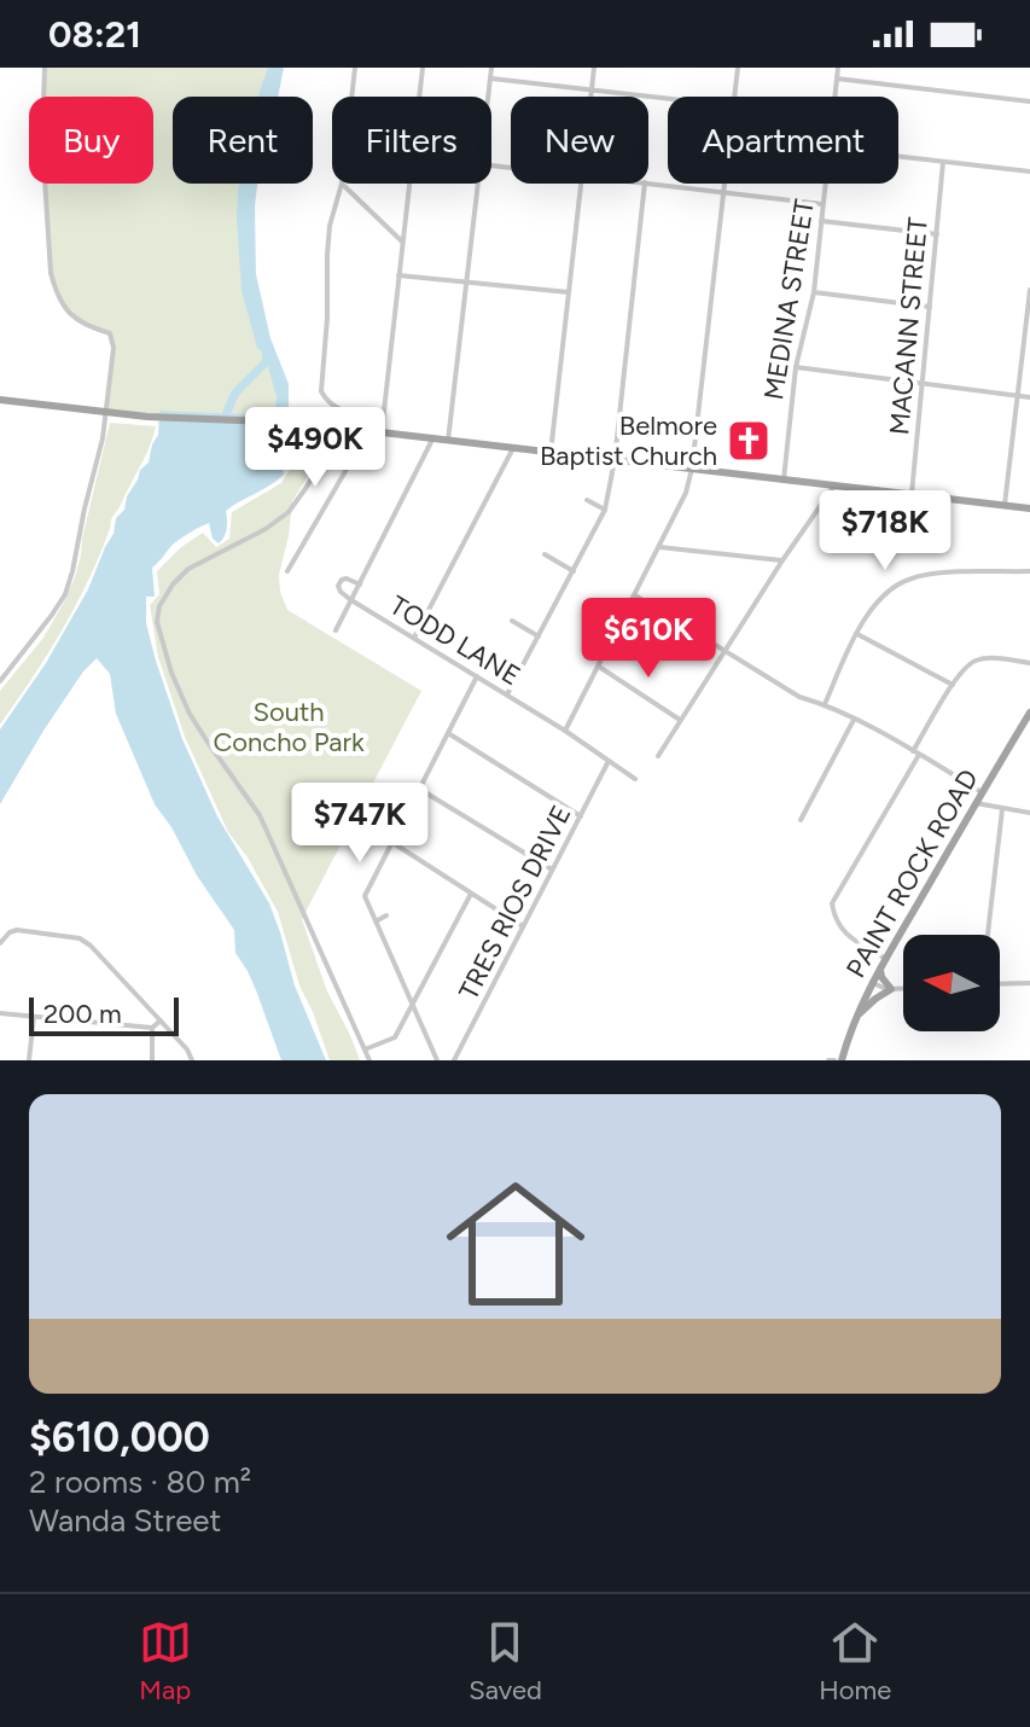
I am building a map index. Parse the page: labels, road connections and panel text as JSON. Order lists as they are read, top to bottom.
{
  "streets": {
    "main road": ["PAINT ROCK ROAD"],
    "street": [
      "MEDINA STREET",
      "MACANN STREET",
      "TODD LANE",
      "TRES RIOS DRIVE"
    ]
  },
  "crossings": [
    ["TODD LANE", "TRES RIOS DRIVE"]
  ],
  "parks": ["South Concho Park"],
  "places": {
    "church": ["Belmore Baptist Church"]
  },
  "scale_bar": "200 m",
  "north": "left",
  "page": {
    "status": "08:21",
    "chip": [
      "Buy",
      "Rent",
      "Filters",
      "New",
      "Apartment"
    ],
    "price": [
      "$490K",
      "$718K",
      "$610K",
      "$747K"
    ],
    "scale": "200 m",
    "list": [
      {
        "name": "$610,000",
        "note": "2 rooms · 80 m² · Wanda Street"
      }
    ],
    "tabs": ["Map", "Saved", "Home"]
  }
}
